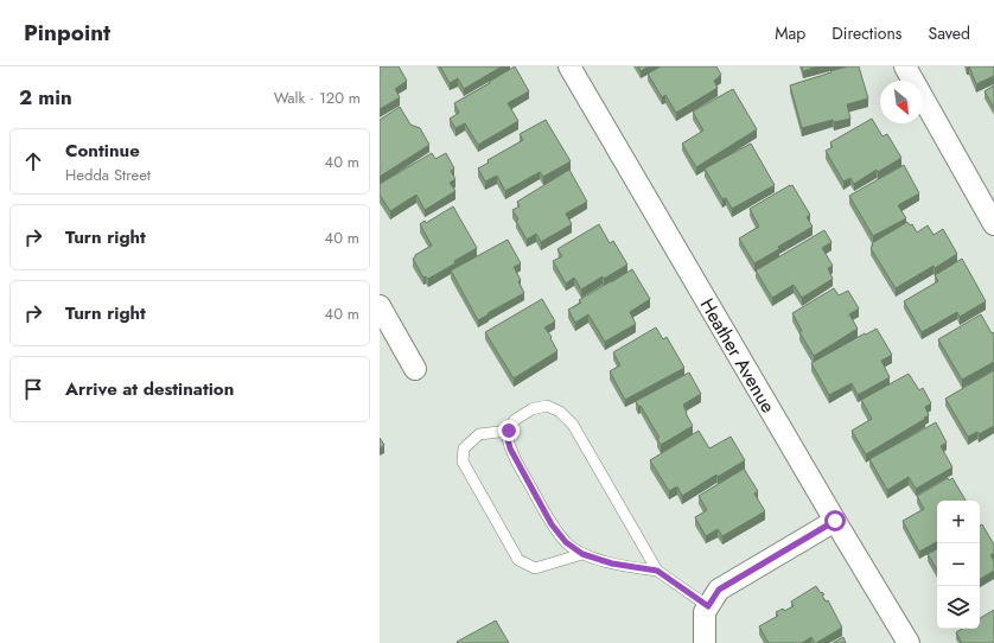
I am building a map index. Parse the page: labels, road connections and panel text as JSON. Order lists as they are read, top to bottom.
{
  "streets": {
    "street": ["Heather Avenue"]
  },
  "north": "bottom right",
  "page": {
    "header": "Pinpoint",
    "nav": ["Map", "Directions", "Saved"],
    "heading": ["2 min", "Walk · 120 m"],
    "list": [
      ["Continue", "Hedda Street", "40 m"],
      ["Turn right", "40 m"],
      ["Turn right", "40 m"],
      "Arrive at destination"
    ],
    "map_buttons": ["+", "−"]
  }
}
